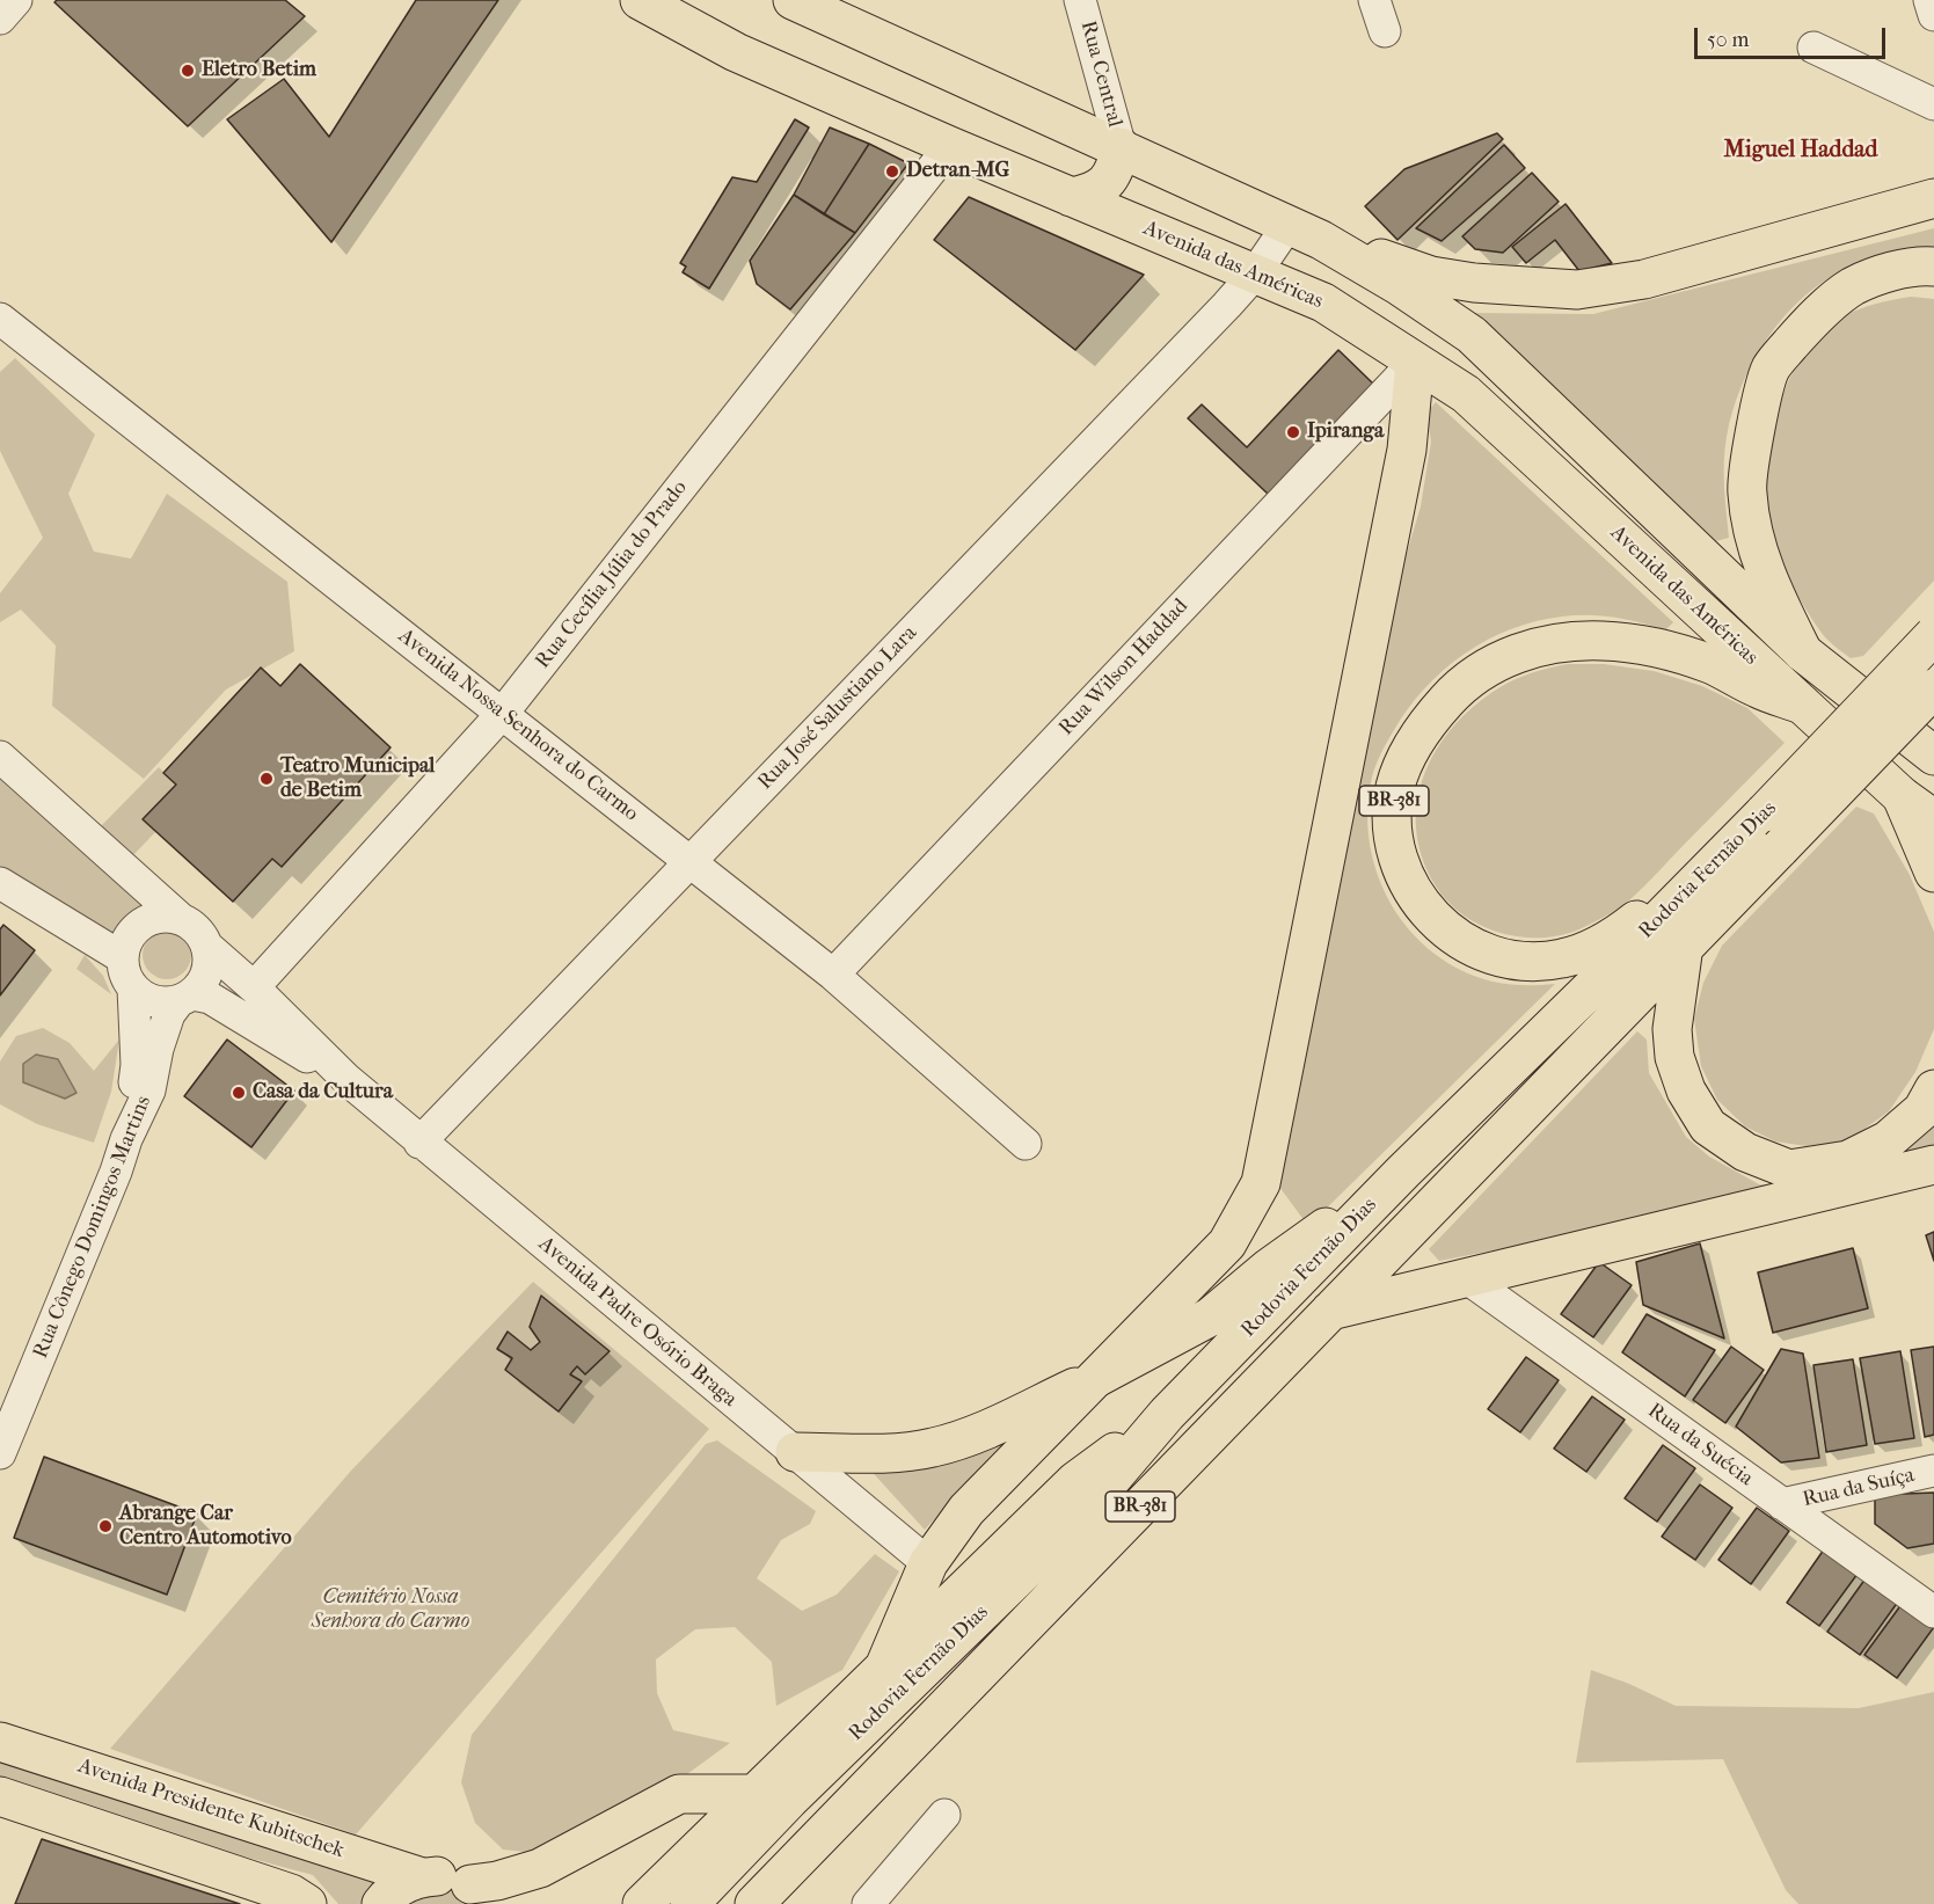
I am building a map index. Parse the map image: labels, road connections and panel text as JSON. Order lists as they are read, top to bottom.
{
  "streets": {
    "main road": [
      "Avenida das Américas",
      "BR-381",
      "Rodovia Fernão Dias",
      "Avenida Presidente Kubitschek"
    ],
    "street": [
      "Rua Central",
      "Rua Cecília Júlia do Prado",
      "Rua Wilson Haddad",
      "Rua José Salustiano Lara",
      "Avenida Nossa Senhora do Carmo",
      "Rua Cônego Domingos Martins",
      "Avenida Padre Osório Braga",
      "Rua da Suécia",
      "Rua da Suíça"
    ]
  },
  "crossings": [
    ["Rua Central", "Avenida das Américas"],
    ["Avenida das Américas", "Rua Cecília Júlia do Prado"],
    ["Avenida das Américas", "Rua Wilson Haddad"],
    ["Avenida das Américas", "Rua José Salustiano Lara"],
    ["Avenida das Américas", "BR-381"],
    ["Rua Cecília Júlia do Prado", "Avenida Nossa Senhora do Carmo"],
    ["Rua Cecília Júlia do Prado", "Avenida Padre Osório Braga"],
    ["Rua Wilson Haddad", "Avenida Nossa Senhora do Carmo"],
    ["Rua José Salustiano Lara", "Avenida Nossa Senhora do Carmo"],
    ["Rua José Salustiano Lara", "Avenida Padre Osório Braga"],
    ["BR-381", "Rodovia Fernão Dias"],
    ["Rua Cônego Domingos Martins", "Avenida Padre Osório Braga"],
    ["Rua da Suécia", "Rua da Suíça"]
  ],
  "districts": ["Miguel Haddad"],
  "parks": ["Cemitério Nossa Senhora do Carmo"],
  "places": [
    "Eletro Betim",
    "Detran-MG",
    "Ipiranga",
    "Teatro Municipal de Betim",
    "Casa da Cultura",
    "Abrange Car Centro Automotivo"
  ],
  "scale_bar": "50 m"
}
